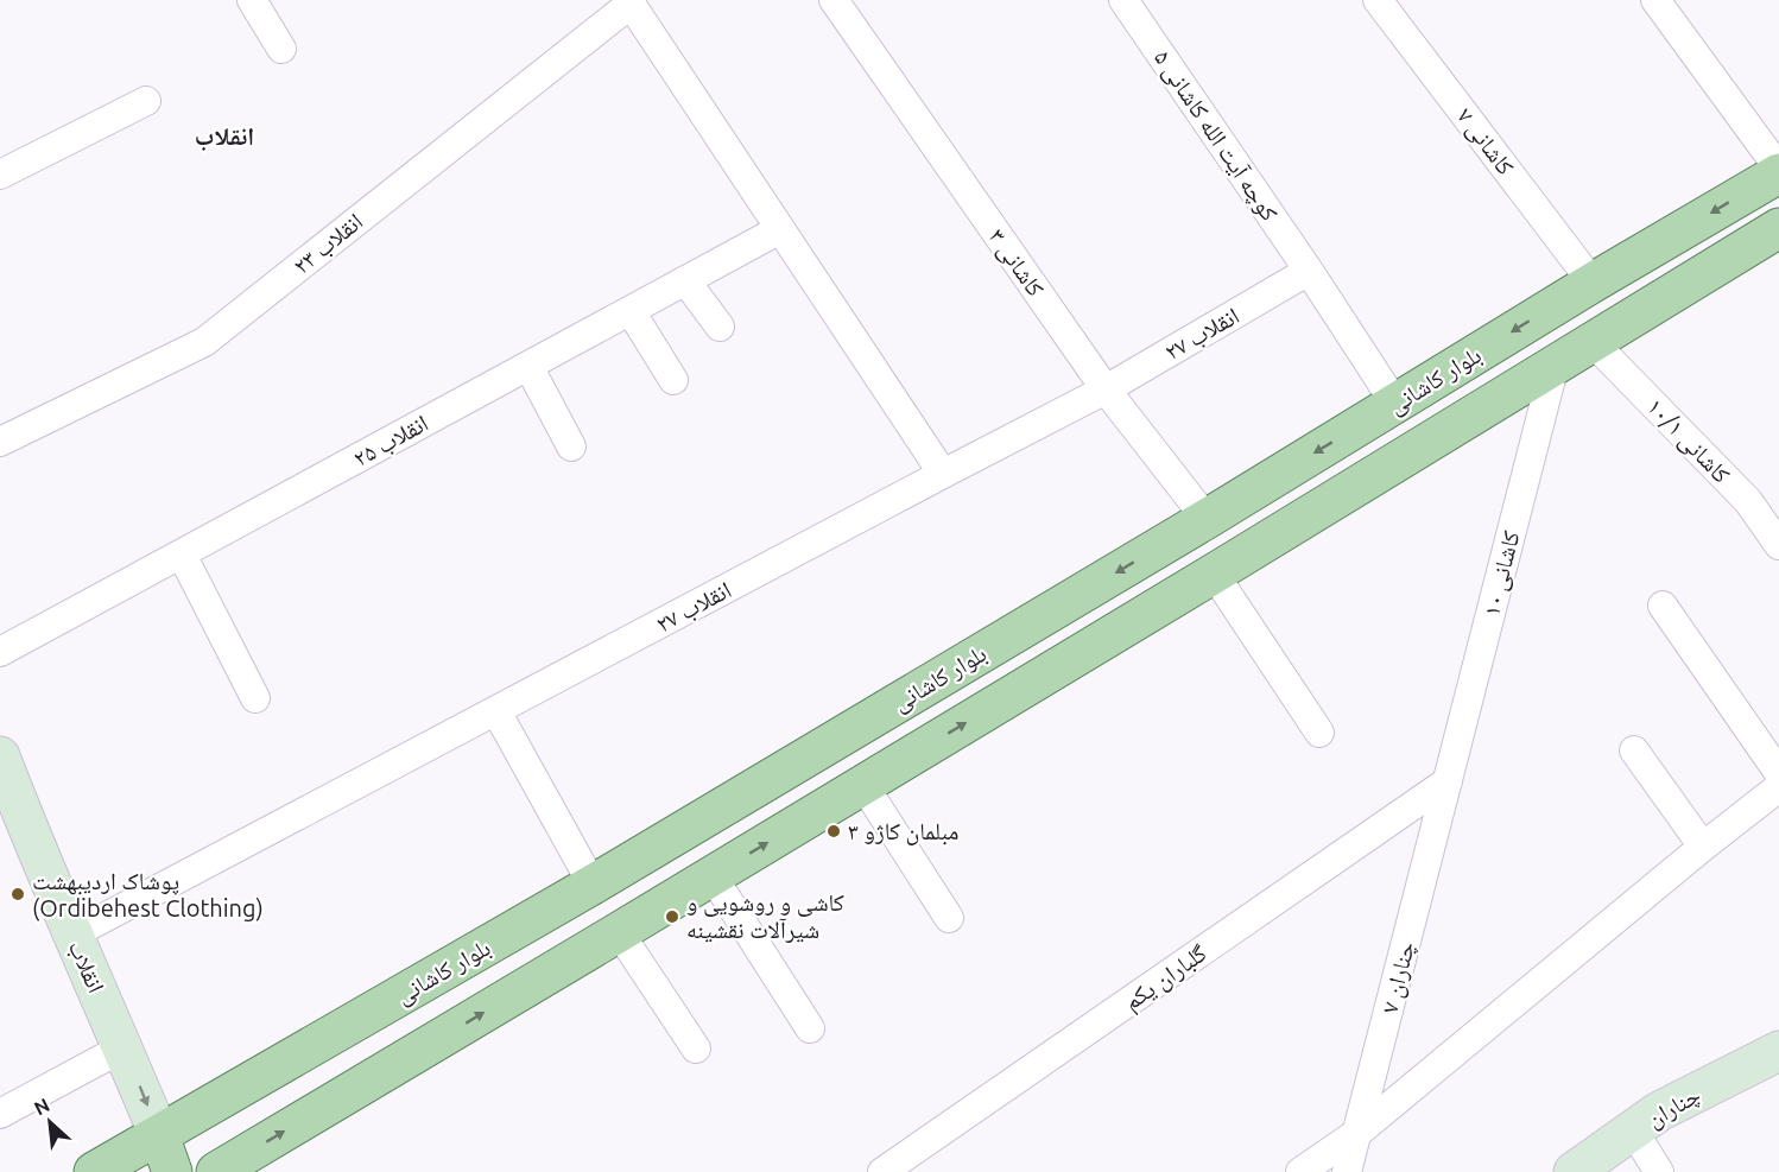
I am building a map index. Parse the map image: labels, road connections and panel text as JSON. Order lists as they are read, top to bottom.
{
  "streets": {
    "main road": ["بلوار کاشانی"],
    "street": [
      "کوچه آیت الله کاشانی ۵",
      "۷ کاشانی",
      "انقلاب ۲۳",
      "۳ کاشانی",
      "انقلاب ۲۷",
      "انقلاب ۲۵",
      "۱۰/۱ کاشانی",
      "۱۰ کاشانی",
      "انقلاب",
      "گلباران یکم",
      "چناران ۷",
      "چناران"
    ]
  },
  "crossings": [
    ["کوچه آیت الله کاشانی ۵", "انقلاب ۲۷"],
    ["کوچه آیت الله کاشانی ۵", "بلوار کاشانی"],
    ["۷ کاشانی", "بلوار کاشانی"],
    ["۳ کاشانی", "انقلاب ۲۷"],
    ["۳ کاشانی", "بلوار کاشانی"],
    ["انقلاب ۲۷", "انقلاب"],
    ["بلوار کاشانی", "انقلاب"],
    ["۱۰ کاشانی", "گلباران یکم"],
    ["۱۰ کاشانی", "چناران ۷"],
    ["گلباران یکم", "چناران ۷"]
  ],
  "districts": ["انقلاب"],
  "places": ["مبلمان کاژو ۳", "پوشاک اردیبهشت (Ordibehest Clothing)", "کاشی و روشویی و شیرآلات نقشینه"],
  "north": "top left"
}
